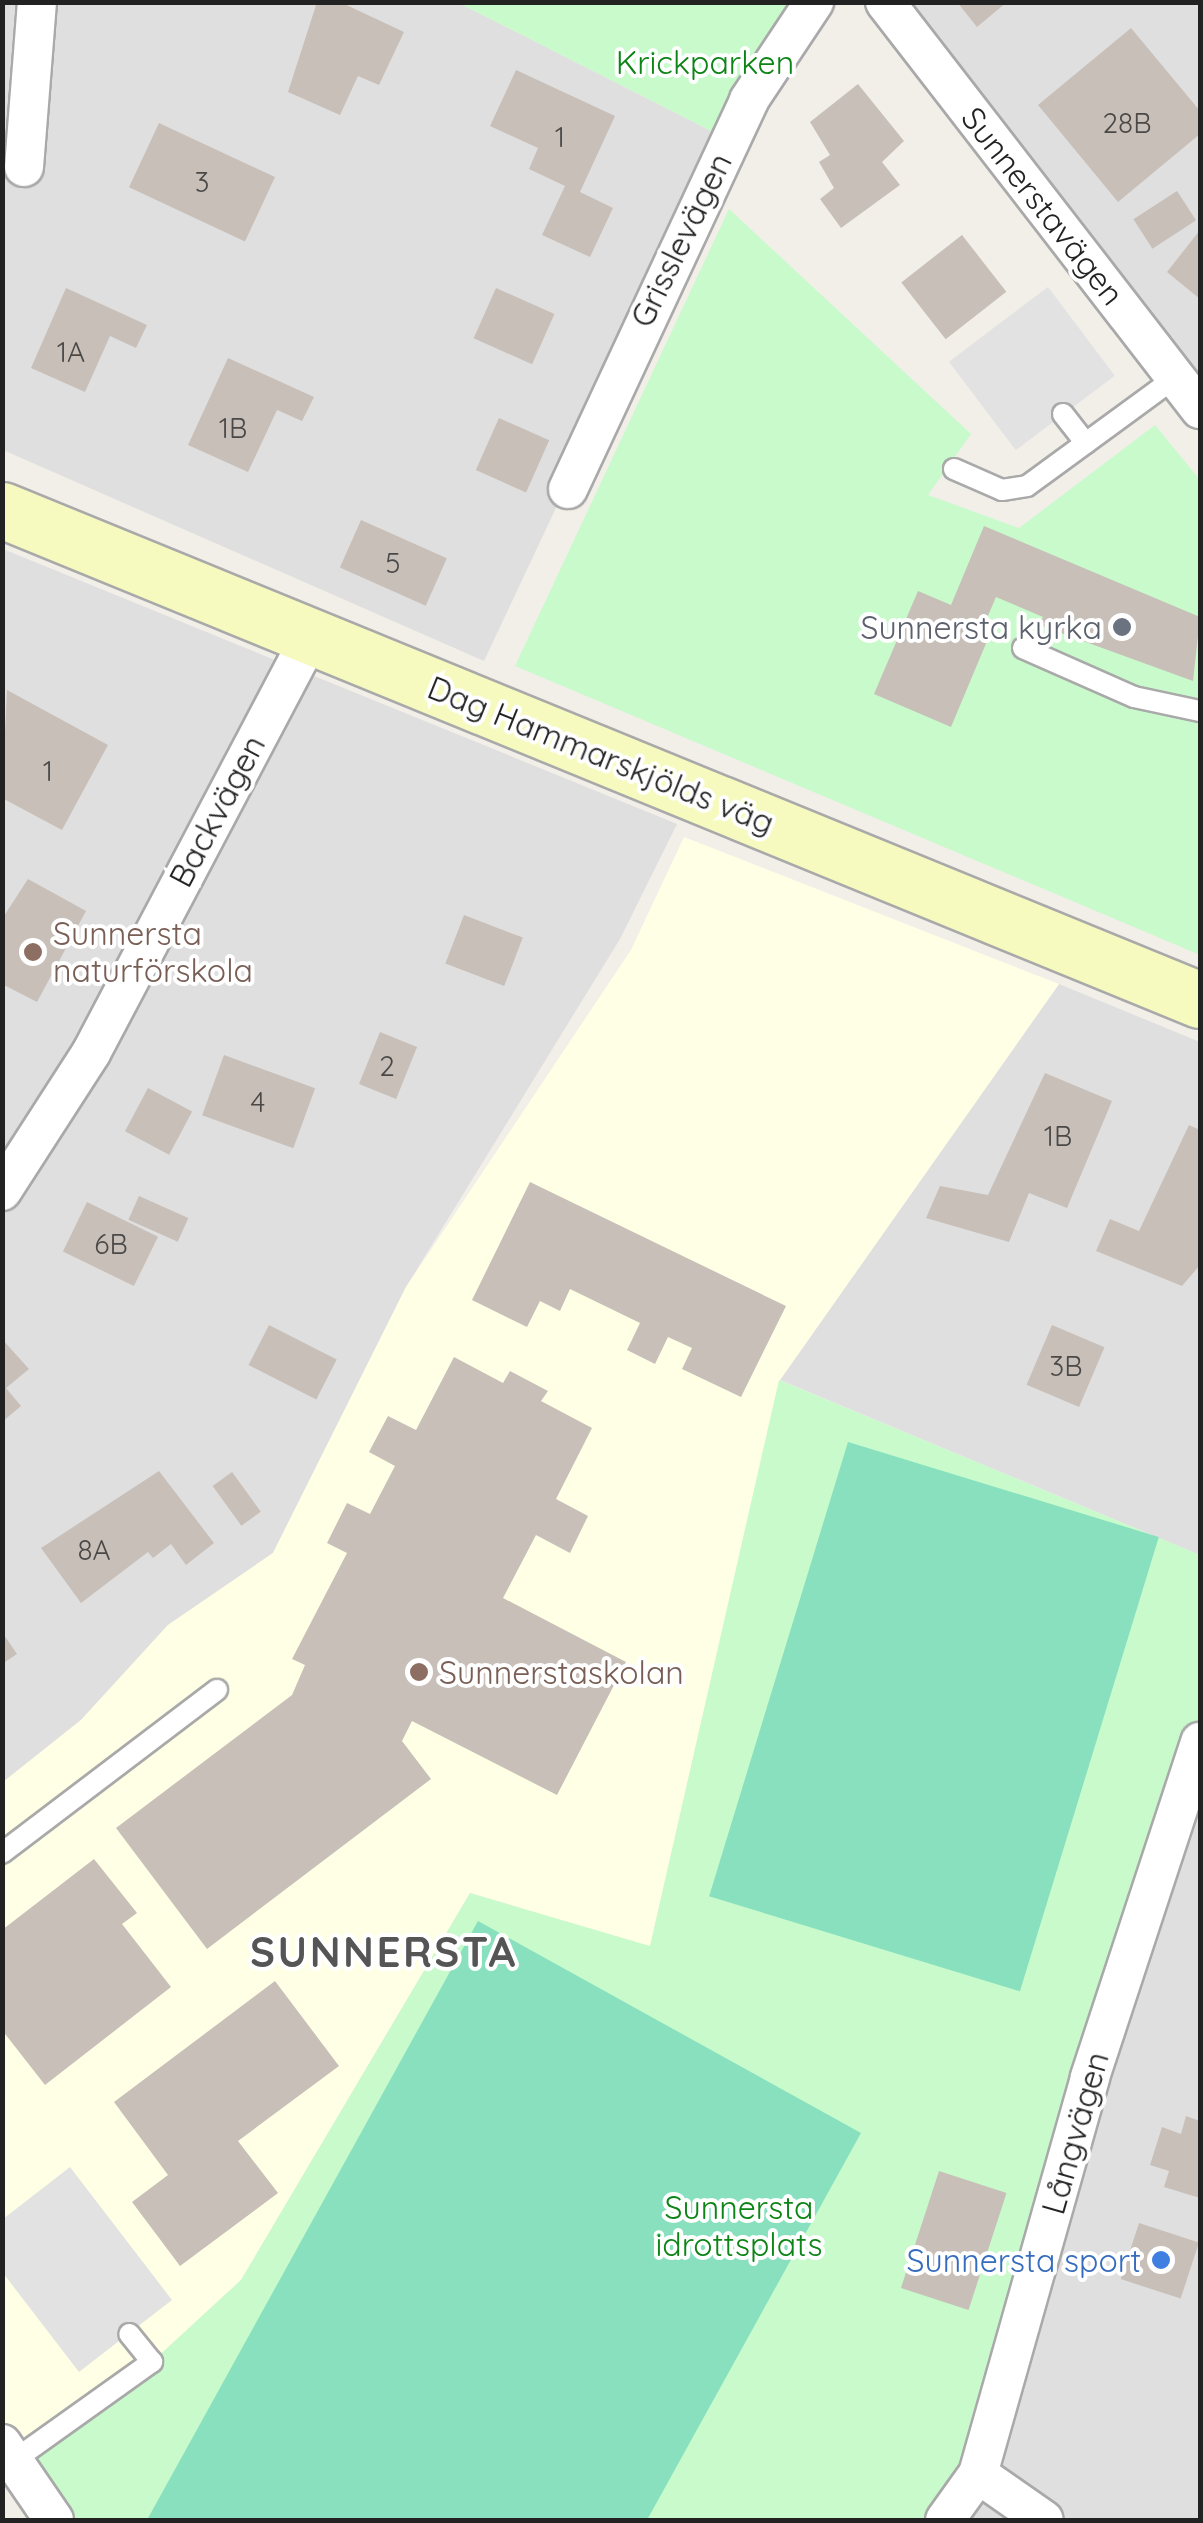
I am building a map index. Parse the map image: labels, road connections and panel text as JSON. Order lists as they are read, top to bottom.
{
  "streets": {
    "main road": ["Dag Hammarskjölds väg"],
    "street": [
      "Sunnerstavägen",
      "Grisslevägen",
      "Backvägen",
      "Långvägen"
    ]
  },
  "crossings": [
    ["Dag Hammarskjölds väg", "Backvägen"]
  ],
  "districts": ["SUNNERSTA"],
  "parks": ["Krickparken", "Sunnersta idrottsplats"],
  "places": [
    "Sunnersta kyrka",
    "Sunnersta naturförskola",
    "Sunnerstaskolan",
    "Sunnersta sport"
  ],
  "house_numbers": [
    "28B",
    "1",
    "3",
    "1A",
    "1B",
    "5",
    "1",
    "2",
    "4",
    "1B",
    "6B",
    "3B",
    "8A"
  ]
}
